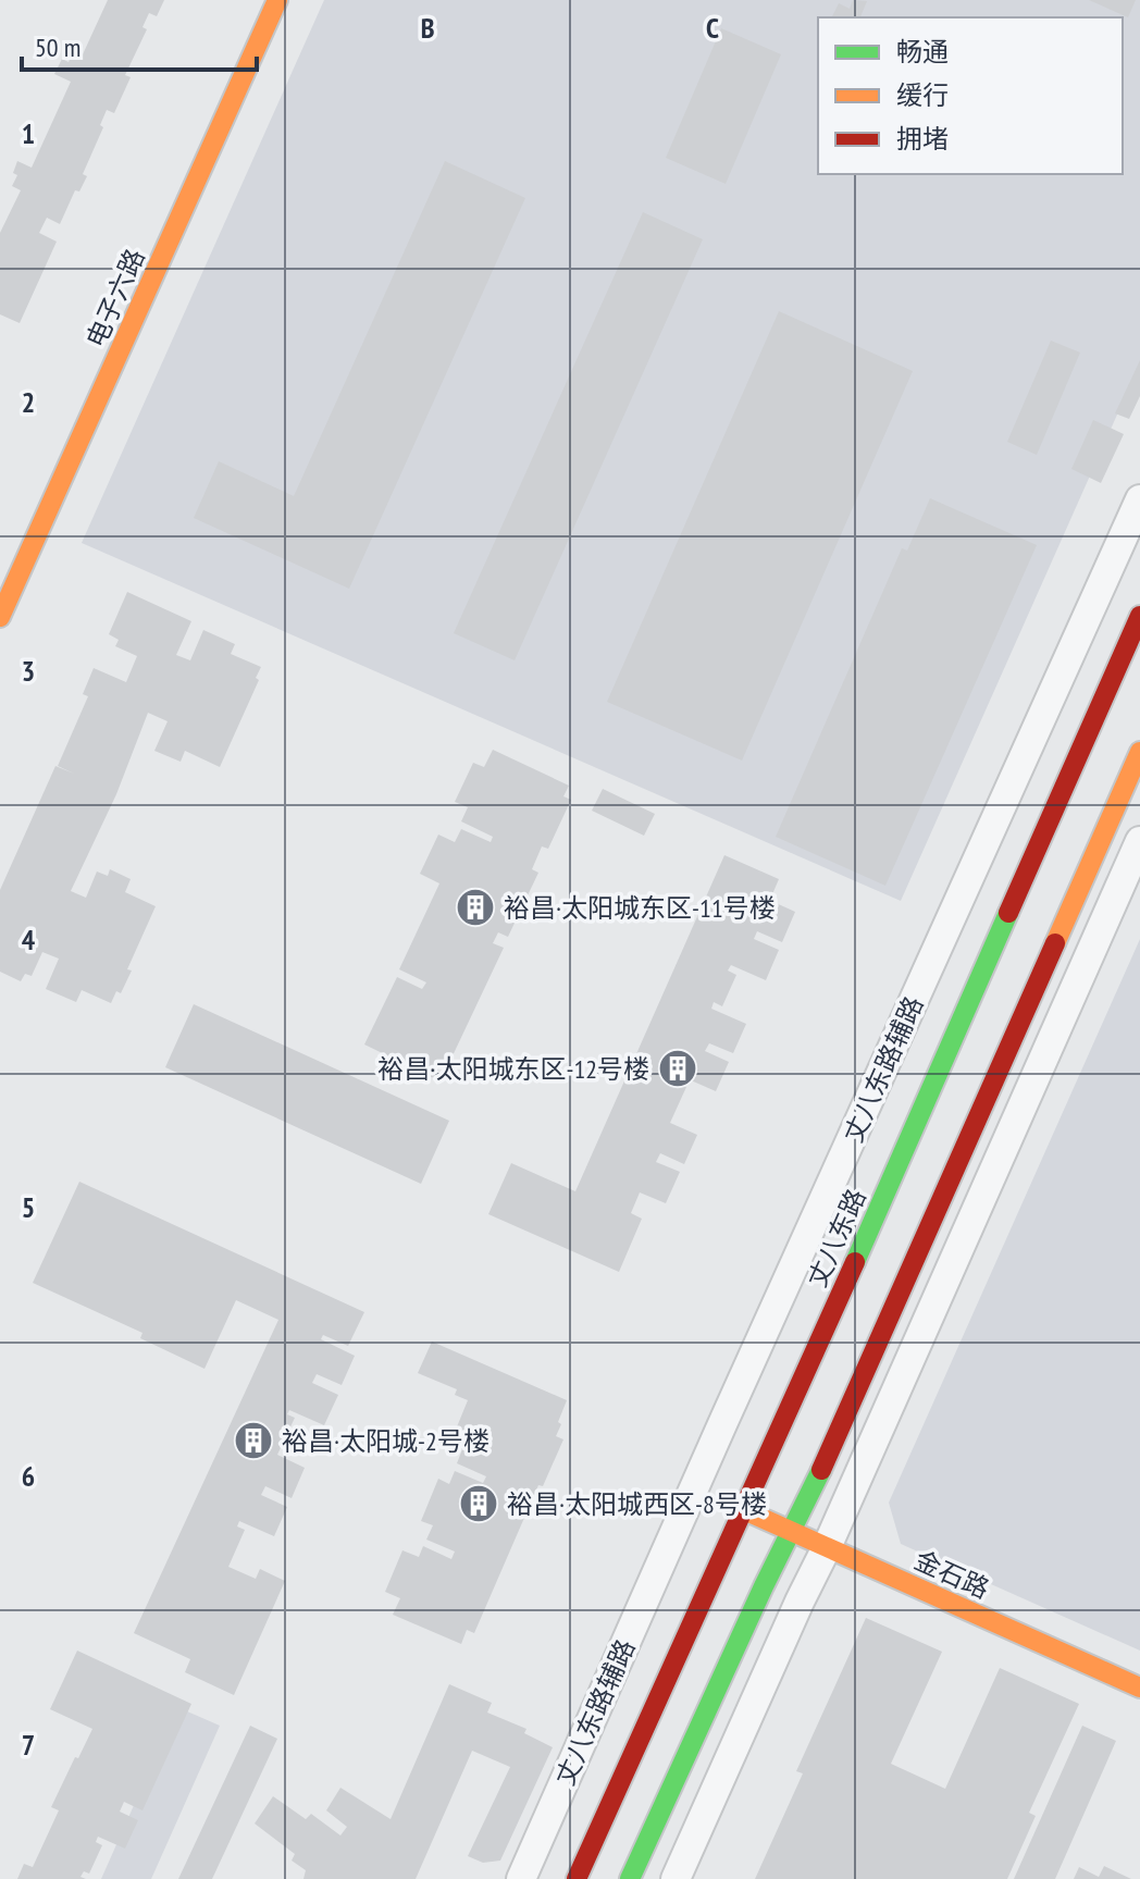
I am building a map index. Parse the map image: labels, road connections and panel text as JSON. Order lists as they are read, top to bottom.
{
  "streets": {
    "main road": ["电子六路", "丈八东路", "金石路"],
    "street": ["丈八东路辅路"]
  },
  "crossings": [
    ["丈八东路", "金石路"]
  ],
  "places": {
    "building": [
      "裕昌·太阳城东区-11号楼",
      "裕昌·太阳城东区-12号楼",
      "裕昌·太阳城-2号楼",
      "裕昌·太阳城西区-8号楼"
    ]
  },
  "legend": ["畅通", "缓行", "拥堵"],
  "scale_bar": "50 m",
  "grid": {
    "columns": ["B", "C"],
    "rows": [
      "1",
      "2",
      "3",
      "4",
      "5",
      "6",
      "7"
    ]
  }
}
